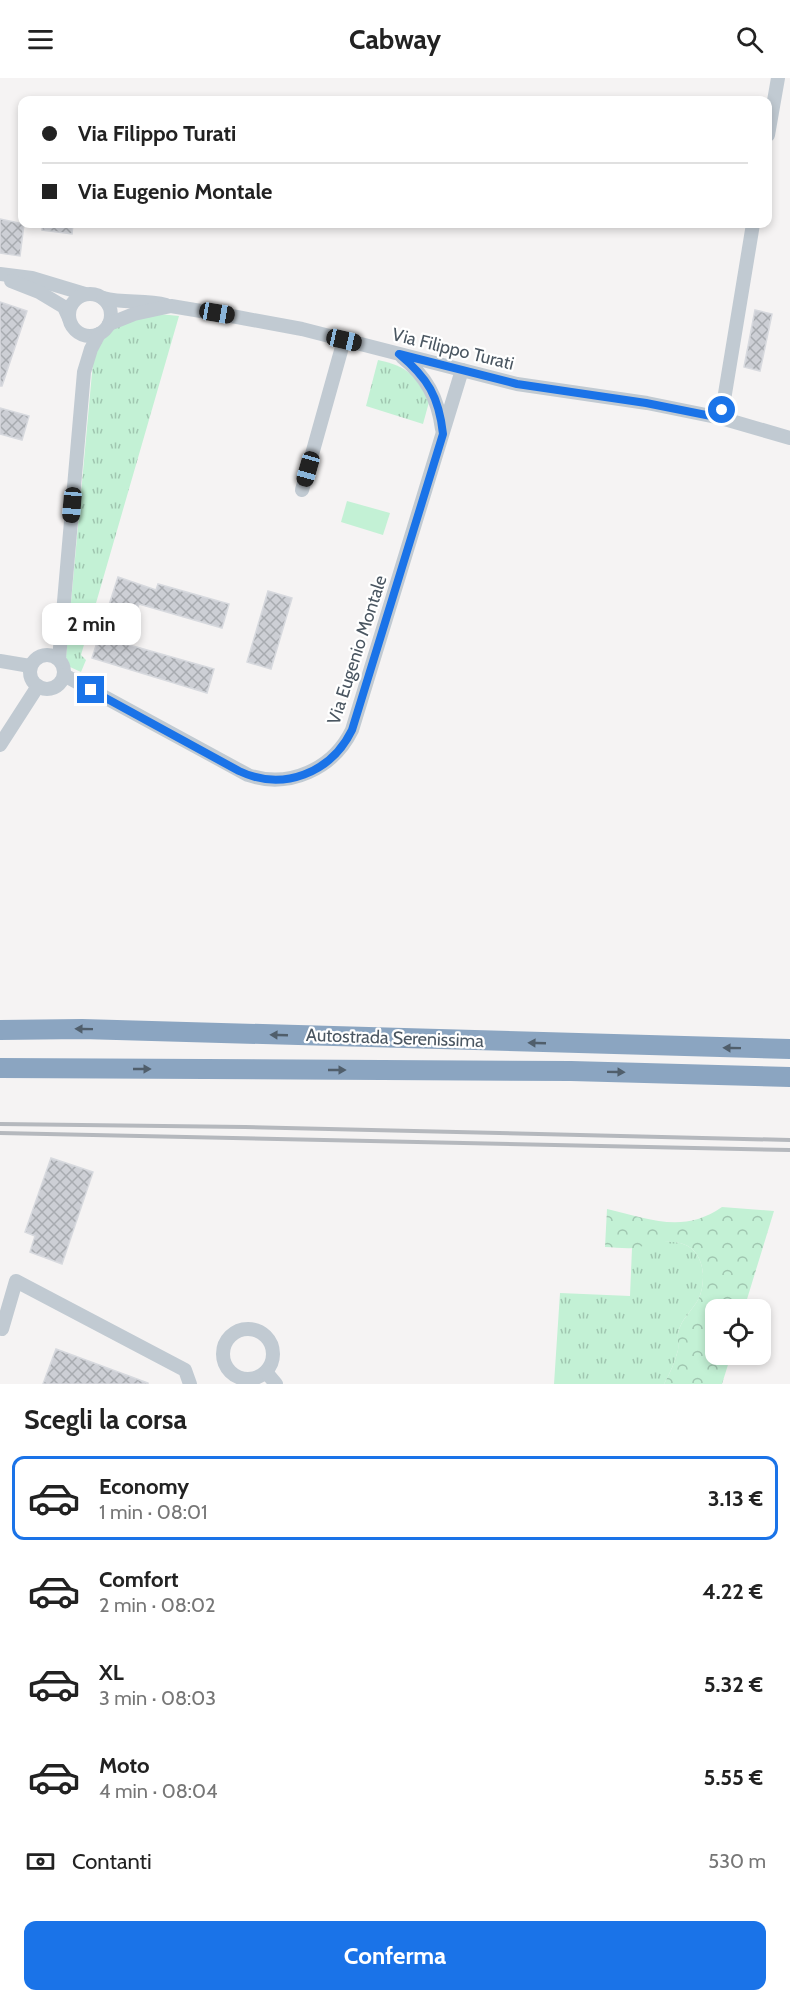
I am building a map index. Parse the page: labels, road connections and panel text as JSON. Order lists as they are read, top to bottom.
{
  "streets": {
    "highway": ["Autostrada Serenissima"],
    "street": ["Via Filippo Turati", "Via Eugenio Montale"]
  },
  "crossings": [
    ["Via Filippo Turati", "Via Eugenio Montale"]
  ],
  "page": {
    "header": "Cabway",
    "banner": ["Via Filippo Turati", "Via Eugenio Montale"],
    "bubble": "2 min",
    "heading": "Scegli la corsa",
    "list": [
      {
        "name": "Economy",
        "note": "1 min · 08:01",
        "value": "3.13 €"
      },
      {
        "name": "Comfort",
        "note": "2 min · 08:02",
        "value": "4.22 €"
      },
      {
        "name": "XL",
        "note": "3 min · 08:03",
        "value": "5.32 €"
      },
      {
        "name": "Moto",
        "note": "4 min · 08:04",
        "value": "5.55 €"
      }
    ],
    "pay": ["Contanti", "530 m"],
    "buttons": "Conferma"
  }
}
